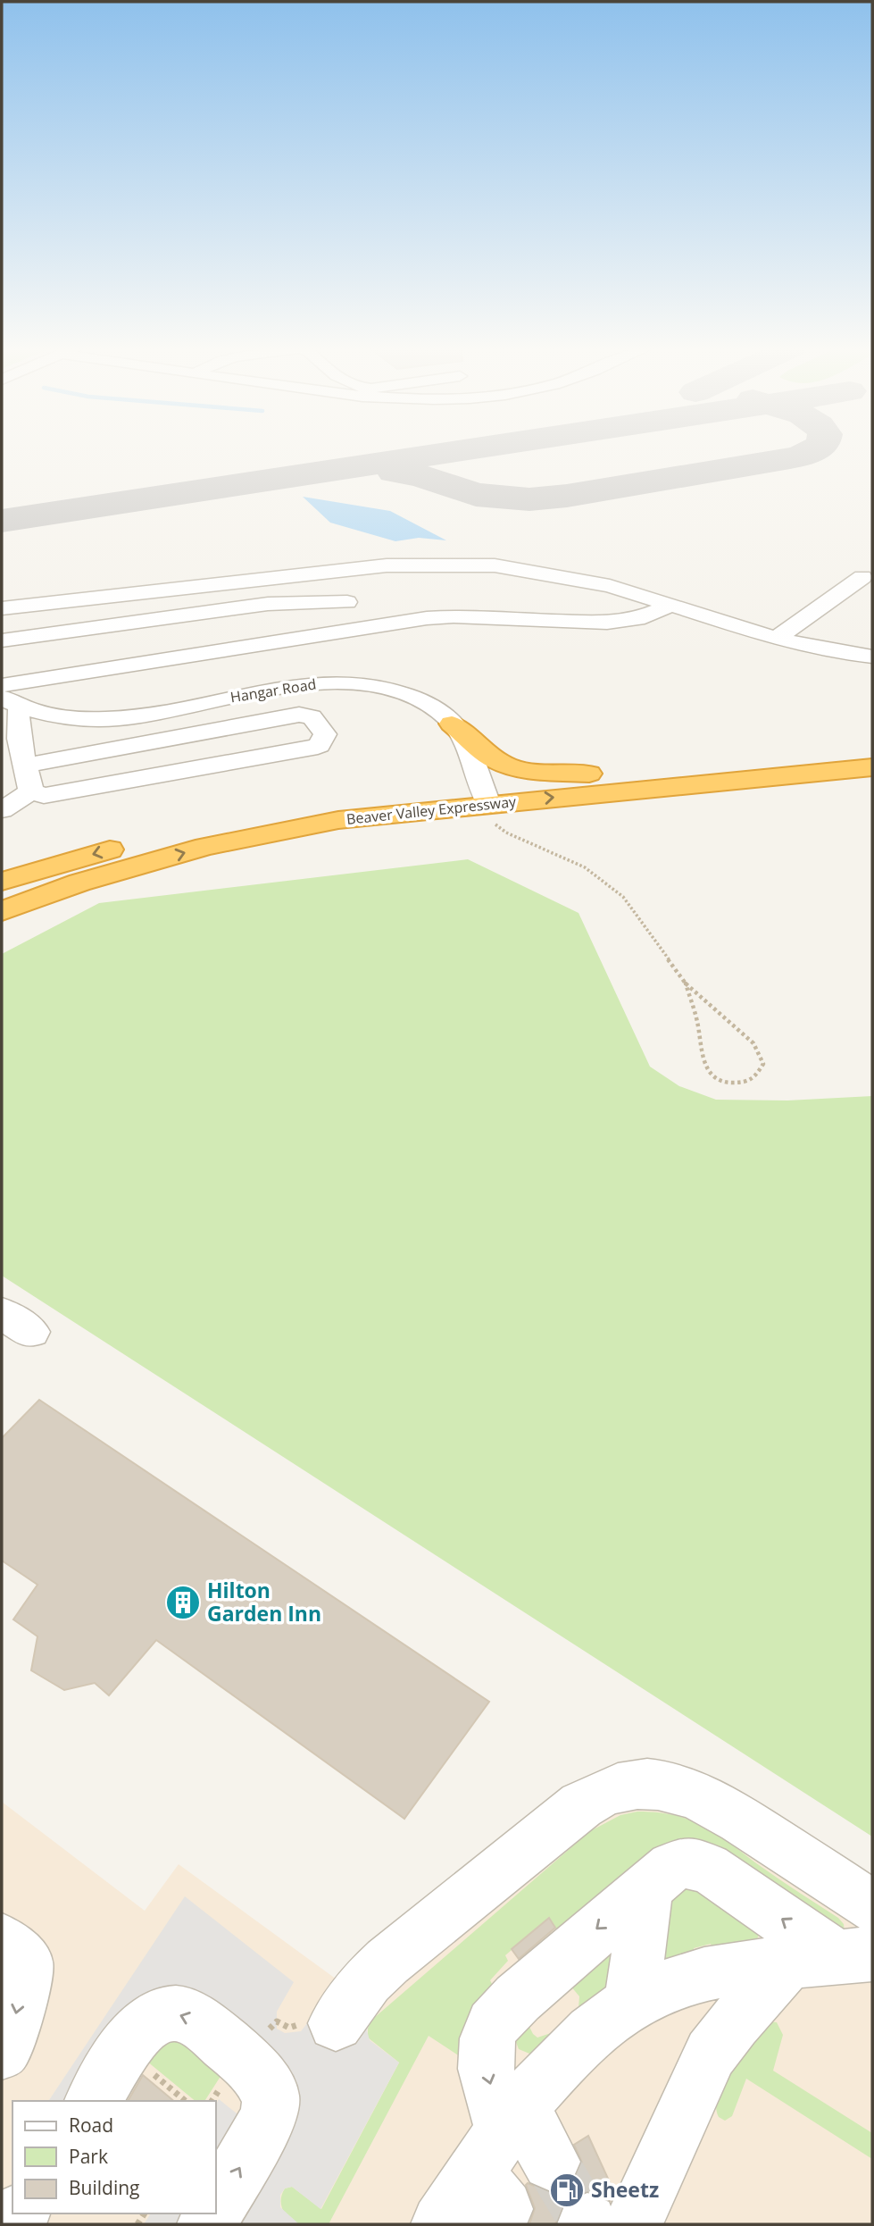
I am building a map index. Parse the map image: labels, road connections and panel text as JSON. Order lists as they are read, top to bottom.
{
  "streets": {
    "highway": ["Beaver Valley Expressway"],
    "street": ["Hangar Road"]
  },
  "places": {
    "building": ["Hilton Garden Inn"],
    "fuel station": ["Sheetz"]
  },
  "legend": ["Road", "Park", "Building"]
}
